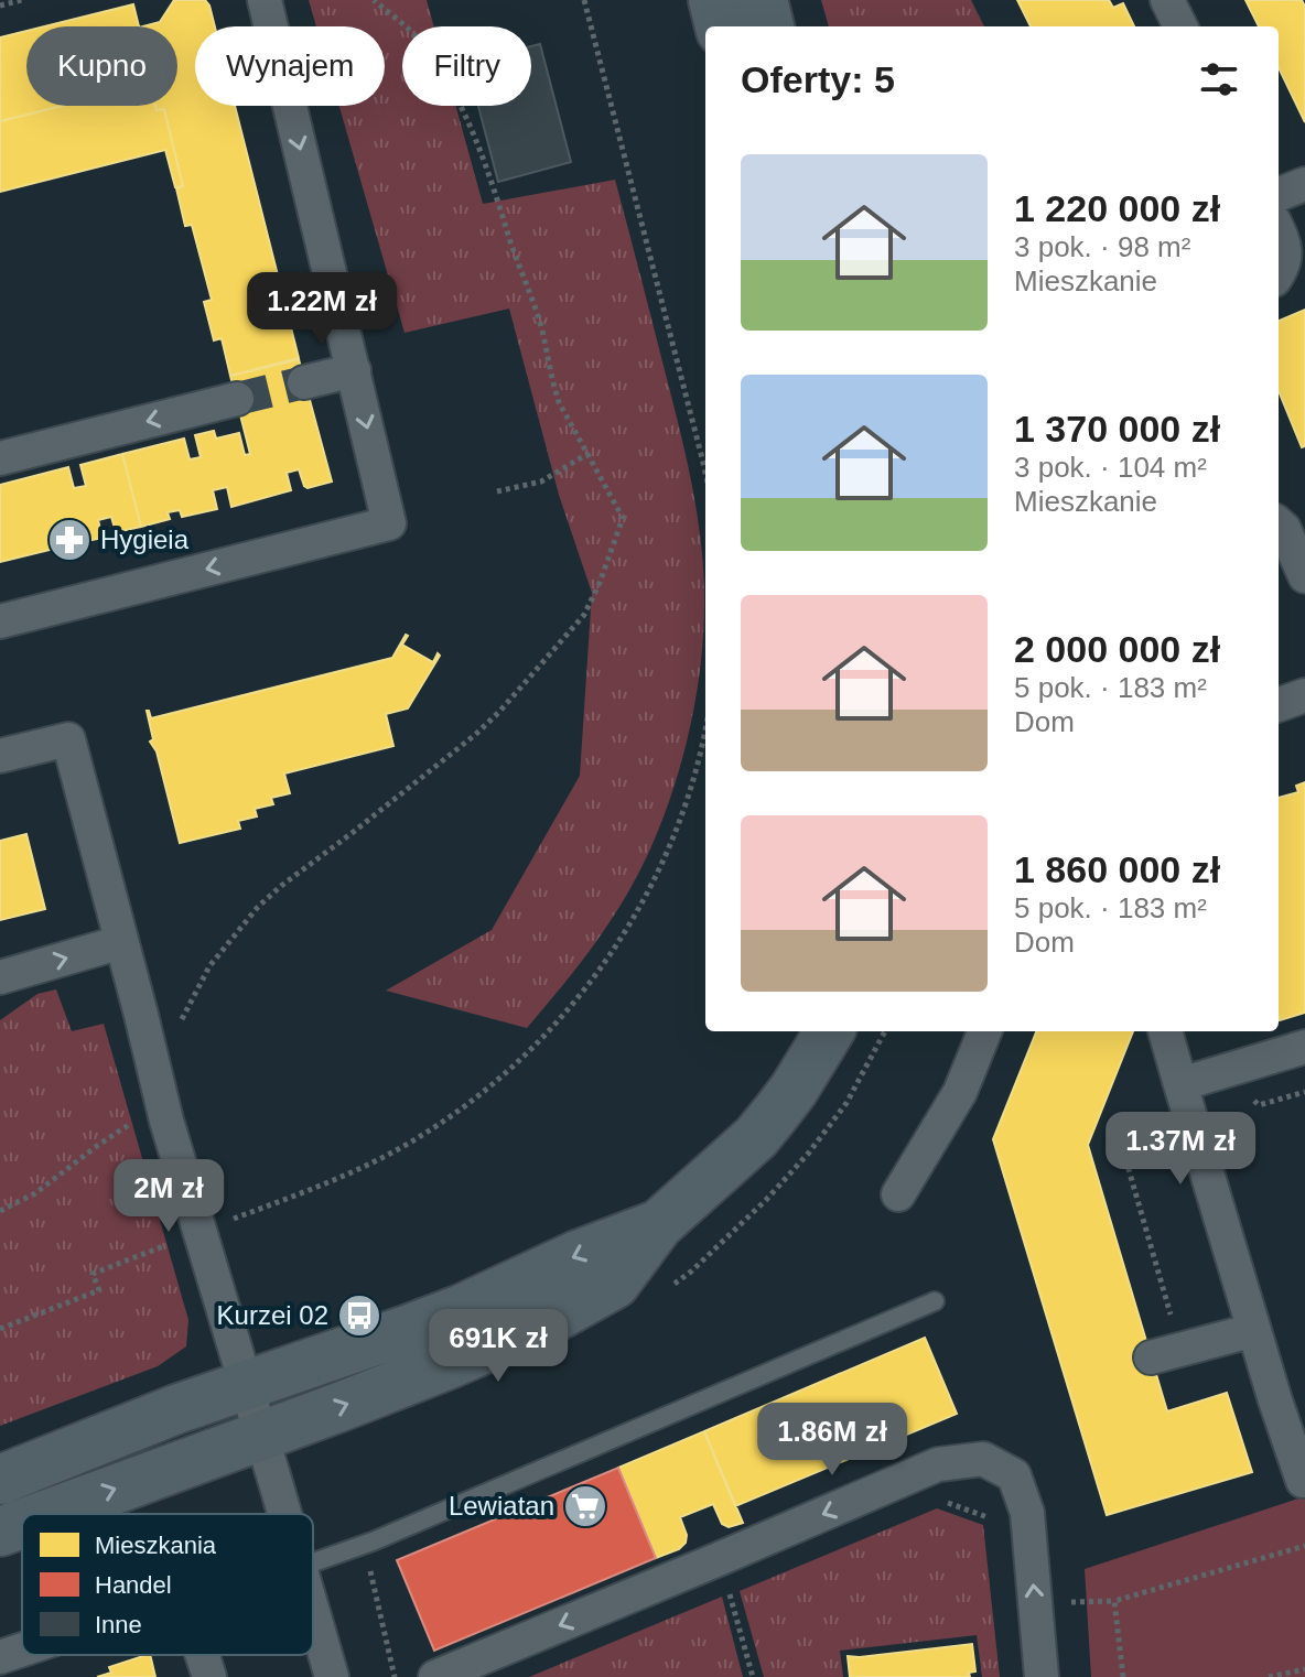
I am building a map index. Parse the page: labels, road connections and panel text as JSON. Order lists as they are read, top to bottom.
{
  "places": {
    "pharmacy": ["Hygieia"],
    "bus stop": ["Kurzei 02"],
    "supermarket": ["Lewiatan"]
  },
  "legend": ["Mieszkania", "Handel", "Inne"],
  "page": {
    "chip": ["Kupno", "Wynajem", "Filtry"],
    "heading": "Oferty: 5",
    "list": [
      {
        "name": "1 220 000 zł",
        "note": "3 pok. · 98 m² · Mieszkanie"
      },
      {
        "name": "1 370 000 zł",
        "note": "3 pok. · 104 m² · Mieszkanie"
      },
      {
        "name": "2 000 000 zł",
        "note": "5 pok. · 183 m² · Dom"
      },
      {
        "name": "1 860 000 zł",
        "note": "5 pok. · 183 m² · Dom"
      }
    ],
    "price": [
      "1.22M zł",
      "1.37M zł",
      "2M zł",
      "691K zł",
      "1.86M zł"
    ]
  }
}
